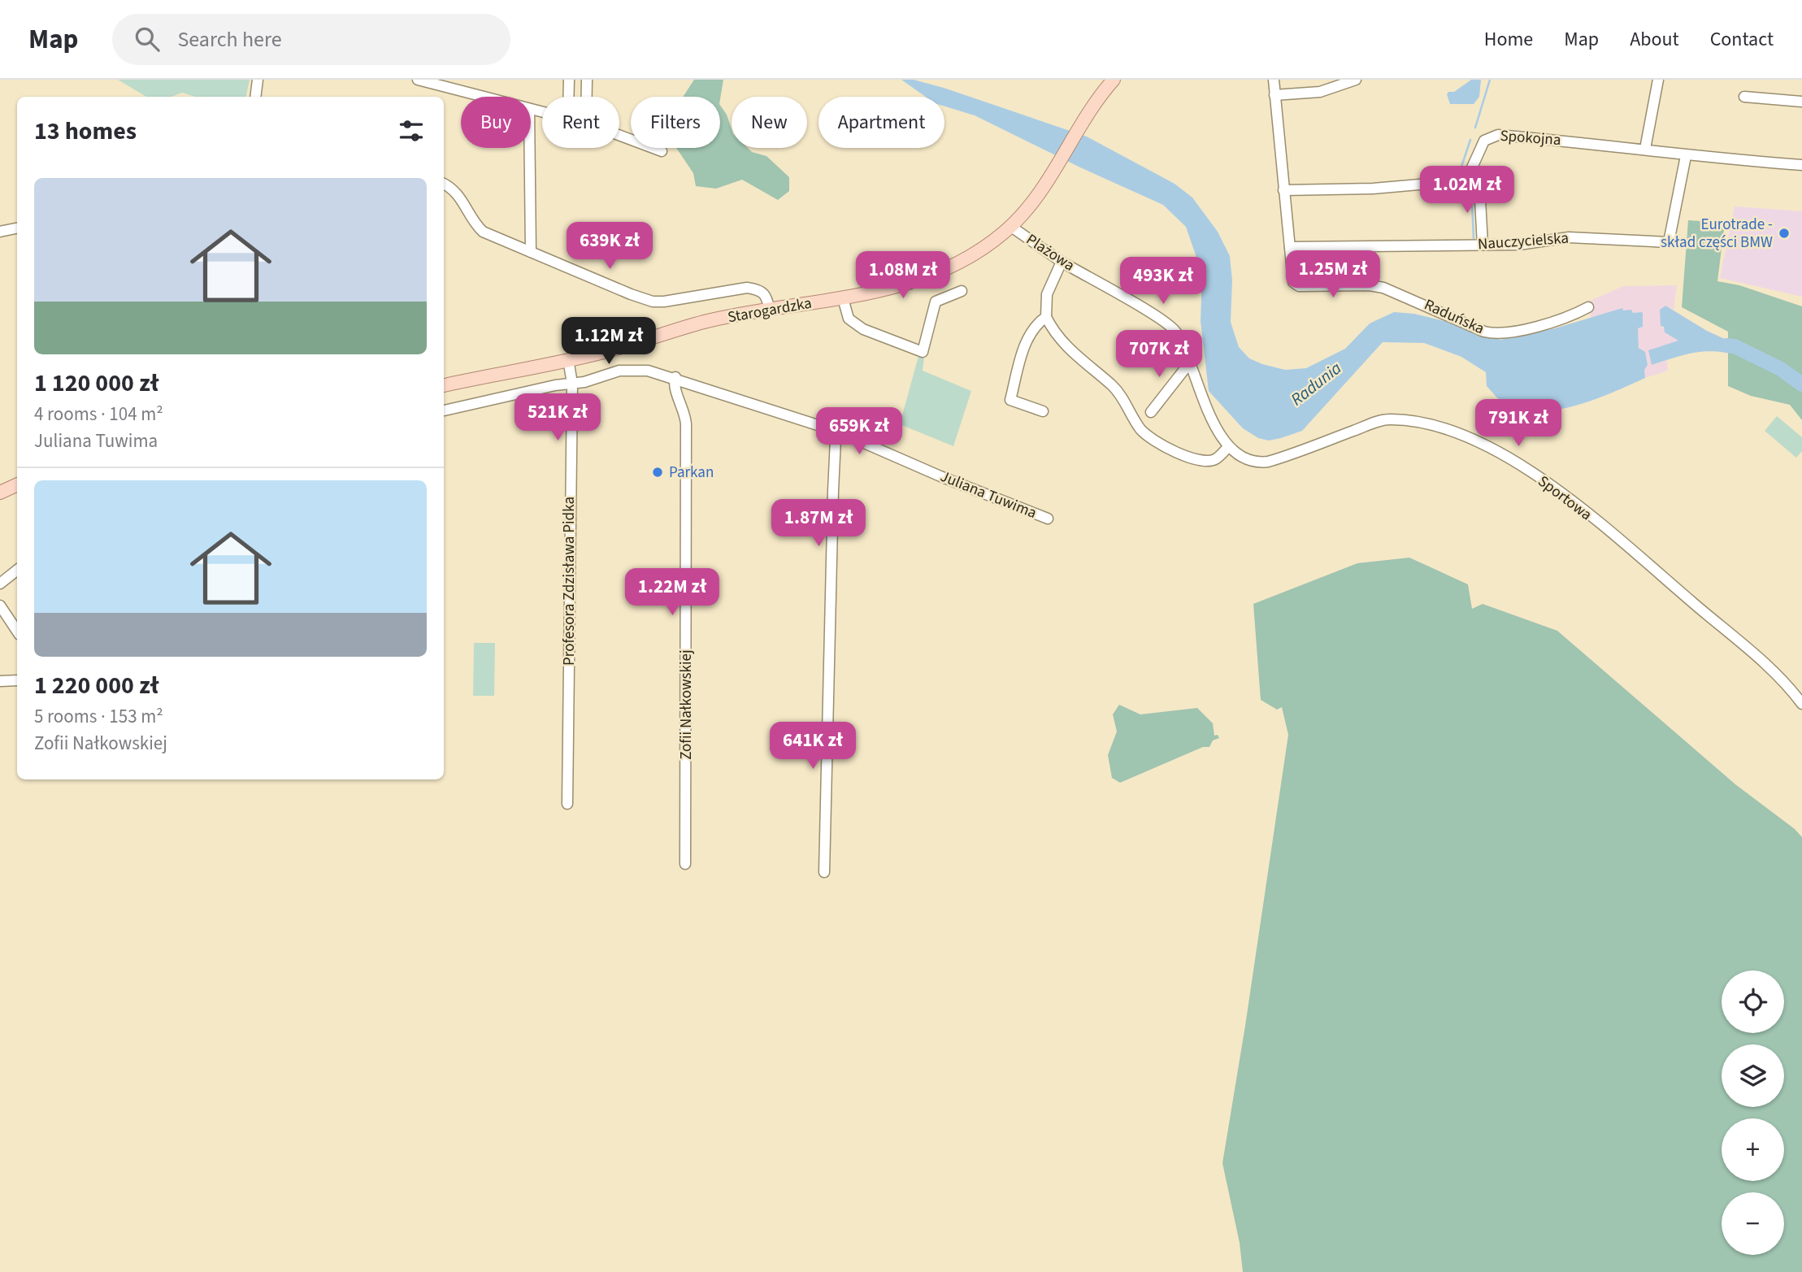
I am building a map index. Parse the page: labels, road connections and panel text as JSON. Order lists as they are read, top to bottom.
{
  "streets": {
    "main road": ["Starogardzka"],
    "street": [
      "Spokojna",
      "Nauczycielska",
      "Plażowa",
      "Raduńska",
      "Juliana Tuwima",
      "Sportowa",
      "Profesora Zdzisława Pidka",
      "Zofii Nałkowskiej"
    ]
  },
  "crossings": [
    ["Spokojna", "Nauczycielska"],
    ["Nauczycielska", "Raduńska"],
    ["Plażowa", "Starogardzka"],
    ["Plażowa", "Sportowa"],
    ["Starogardzka", "Profesora Zdzisława Pidka"],
    ["Juliana Tuwima", "Profesora Zdzisława Pidka"],
    ["Juliana Tuwima", "Zofii Nałkowskiej"]
  ],
  "water": ["Radunia"],
  "places": ["Eurotrade - skład części BMW", "Parkan"],
  "page": {
    "header": "Map",
    "search": "Search here",
    "nav": [
      "Home",
      "Map",
      "About",
      "Contact"
    ],
    "chip": [
      "Buy",
      "Rent",
      "Filters",
      "New",
      "Apartment"
    ],
    "heading": "13 homes",
    "list": [
      {
        "name": "1 120 000 zł",
        "note": "4 rooms · 104 m² · Juliana Tuwima"
      },
      {
        "name": "1 220 000 zł",
        "note": "5 rooms · 153 m² · Zofii Nałkowskiej"
      }
    ],
    "price": [
      "1.02M zł",
      "639K zł",
      "1.25M zł",
      "1.08M zł",
      "493K zł",
      "1.12M zł",
      "707K zł",
      "521K zł",
      "791K zł",
      "659K zł",
      "1.87M zł",
      "1.22M zł",
      "641K zł"
    ],
    "map_buttons": ["+", "−"]
  }
}
